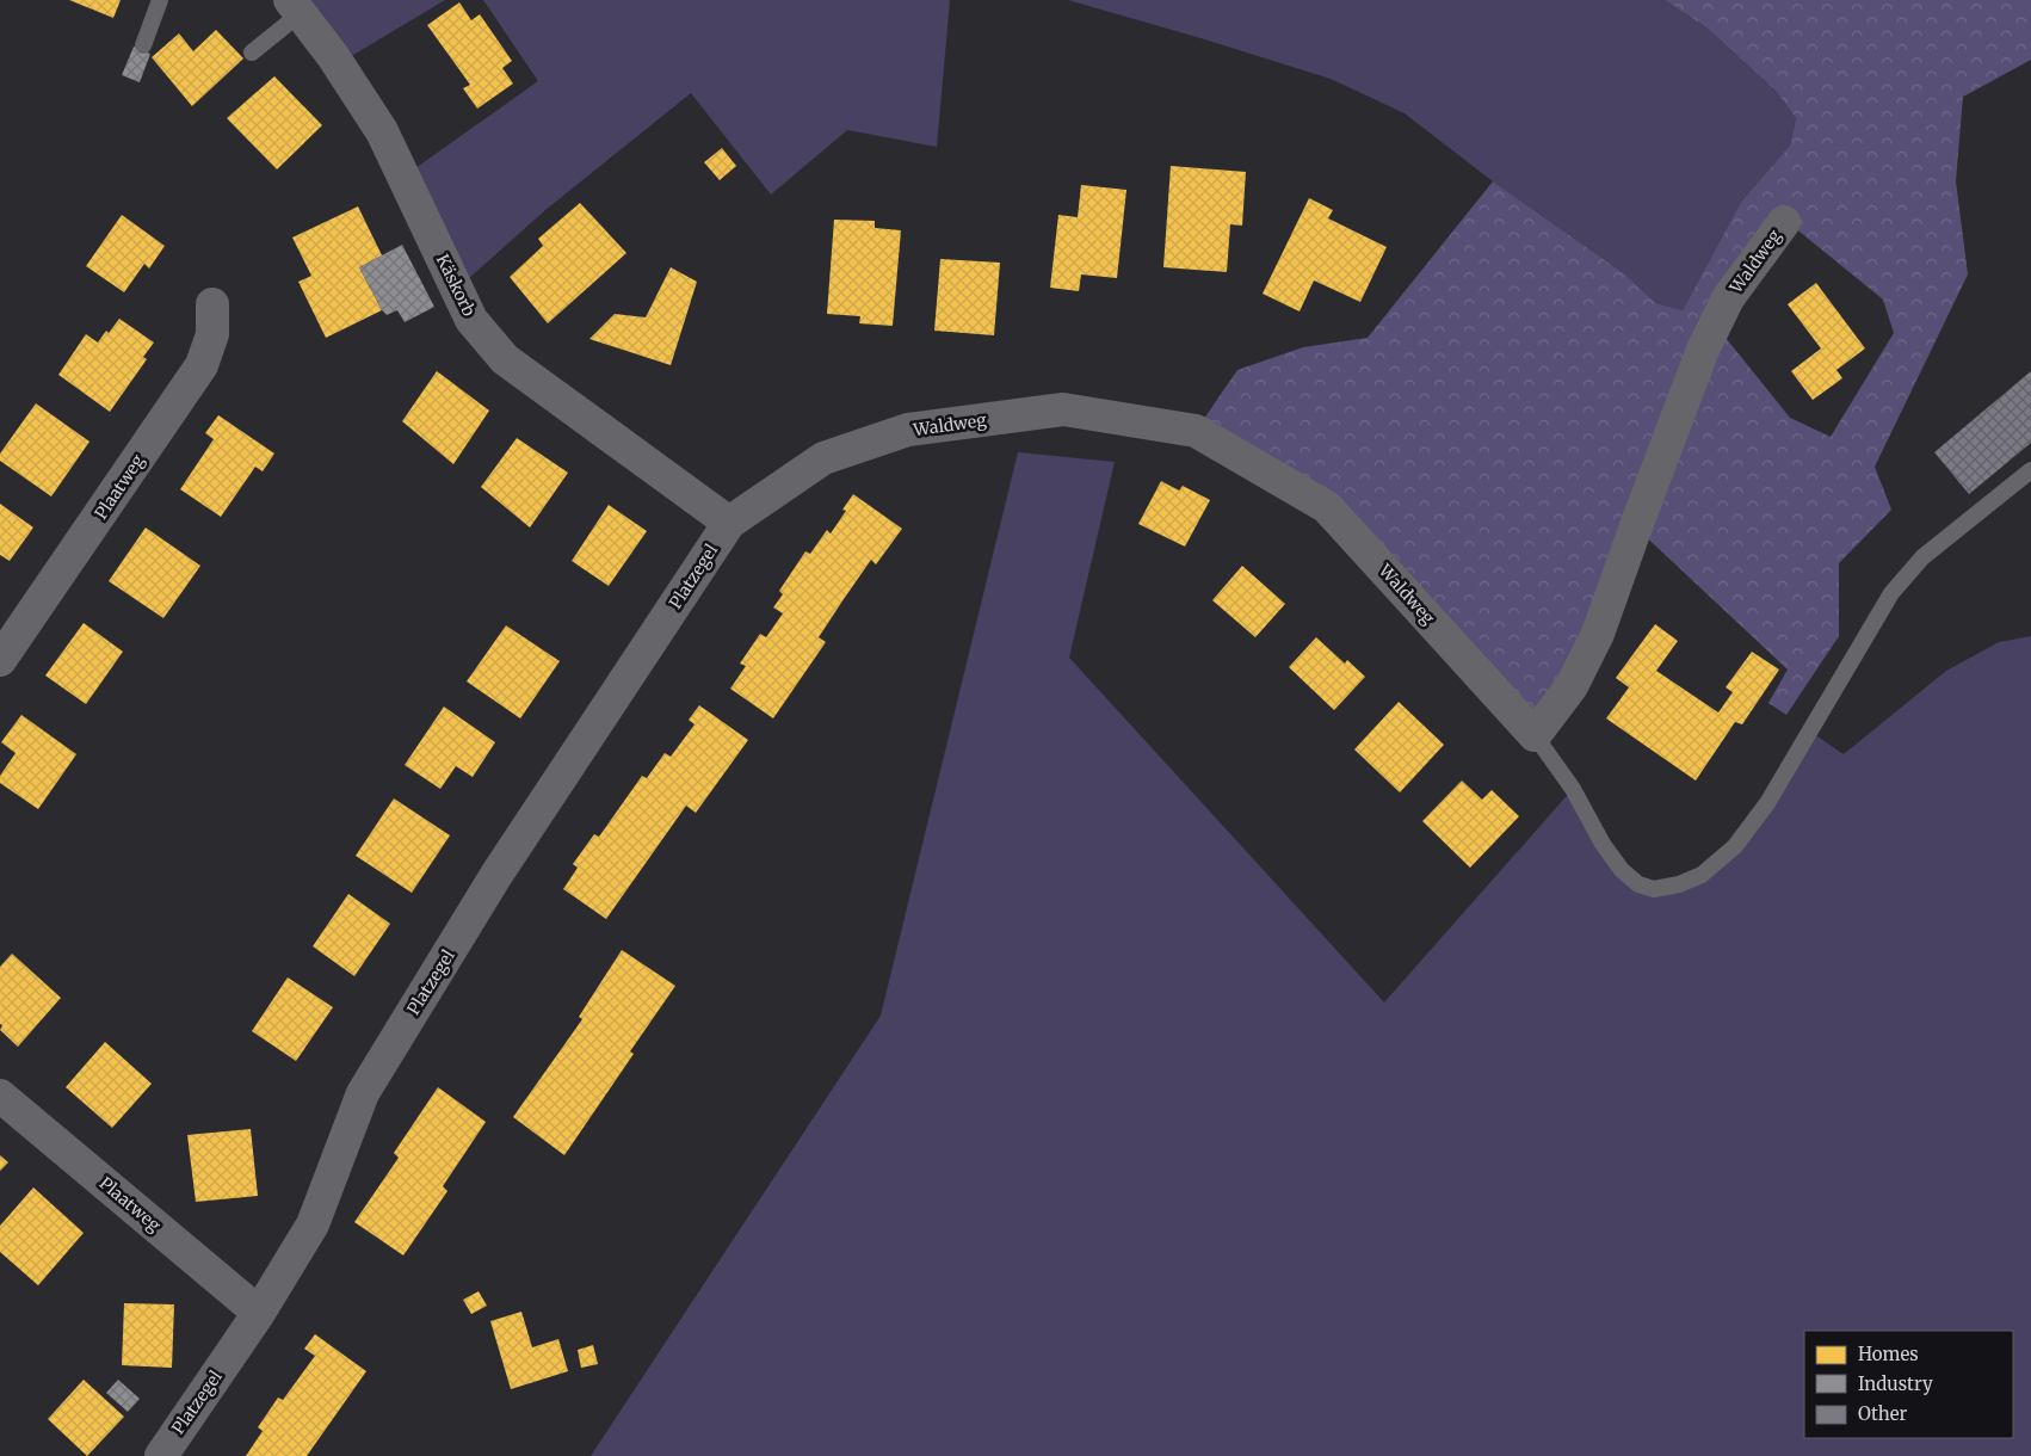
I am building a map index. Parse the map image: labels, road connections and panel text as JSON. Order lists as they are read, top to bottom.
{
  "streets": {
    "street": [
      "Waldweg",
      "Käskorb",
      "Plaatweg",
      "Platzegel"
    ]
  },
  "crossings": [
    ["Waldweg", "Käskorb"],
    ["Waldweg", "Platzegel"],
    ["Käskorb", "Platzegel"],
    ["Plaatweg", "Platzegel"]
  ],
  "legend": ["Homes", "Industry", "Other"]
}
